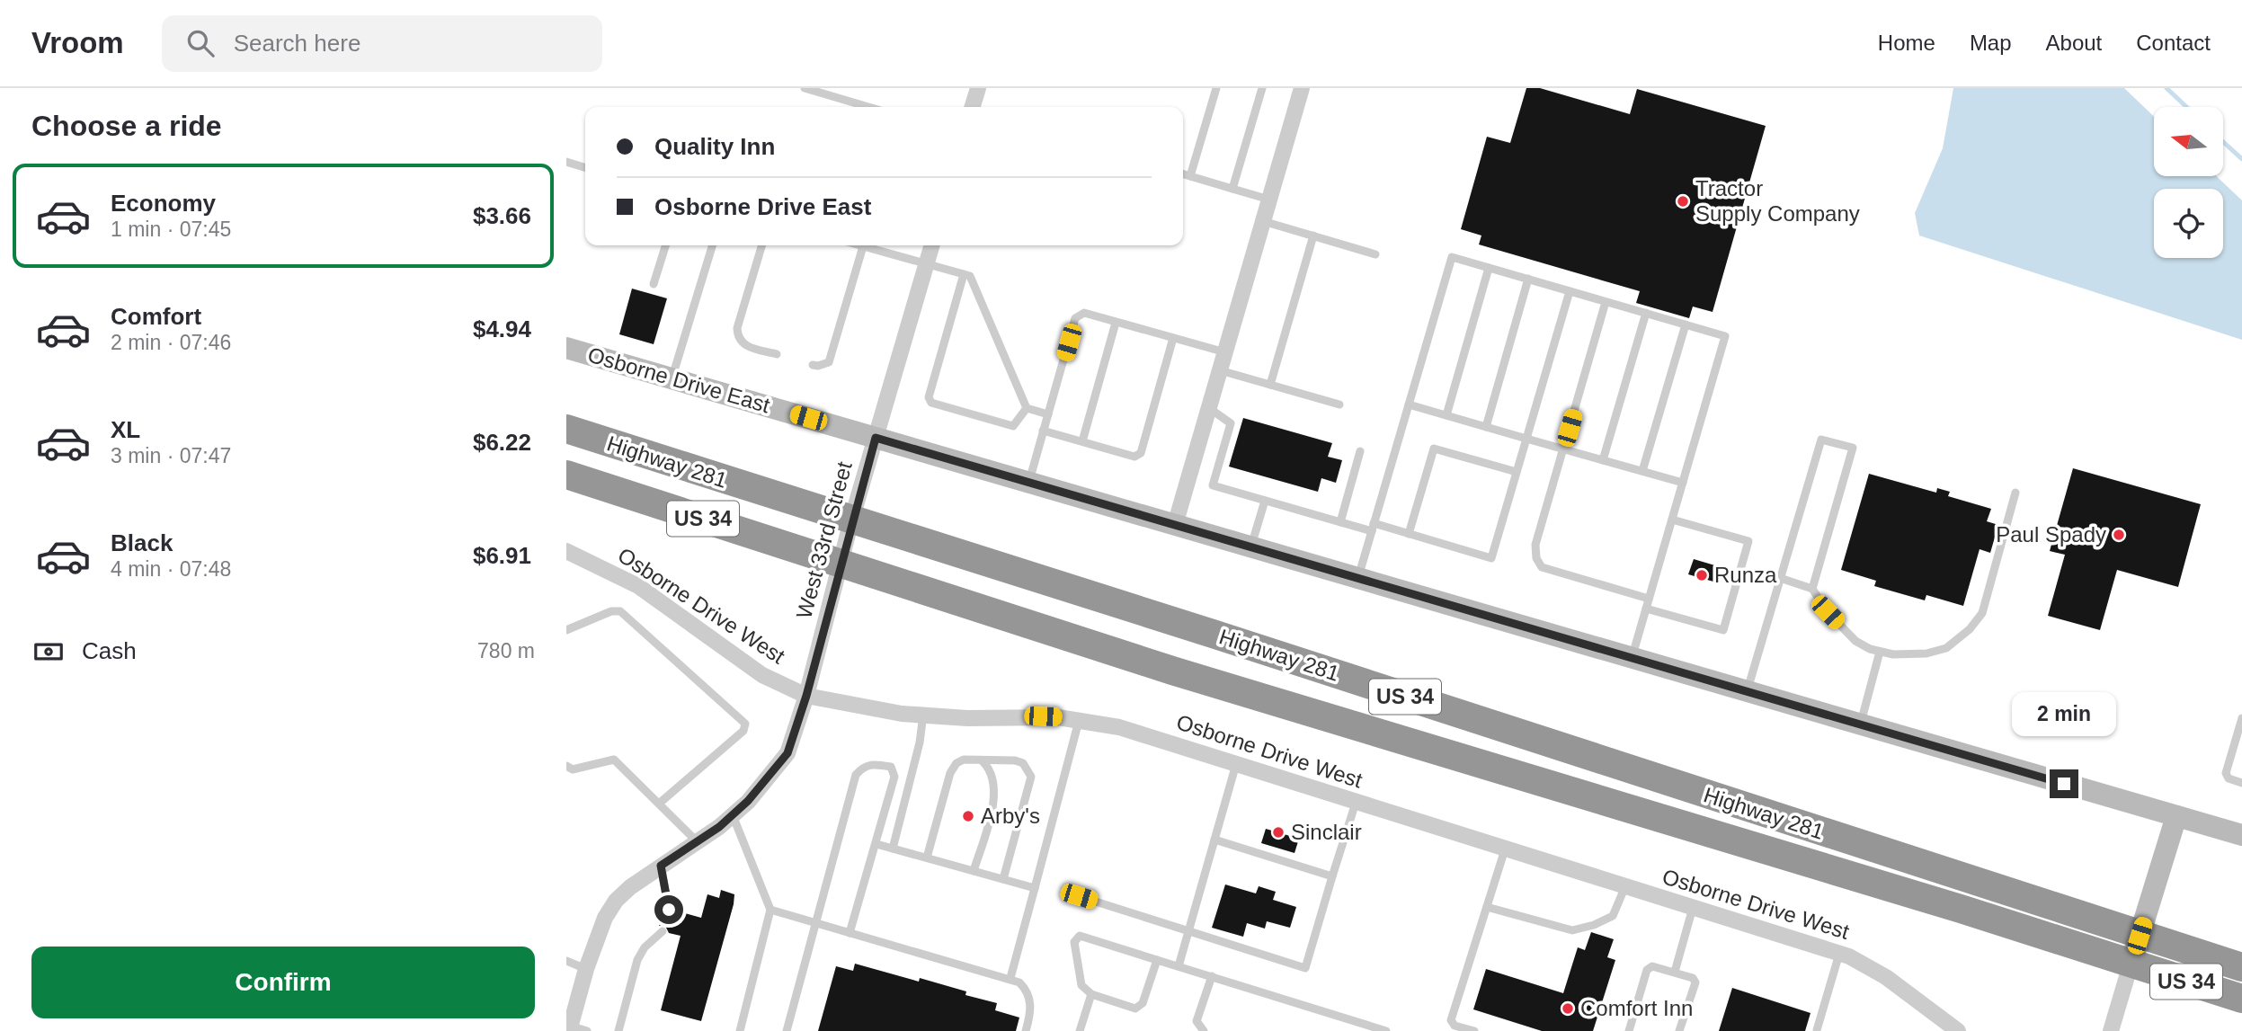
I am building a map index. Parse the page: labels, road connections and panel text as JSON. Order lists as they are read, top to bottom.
{
  "streets": {
    "highway": ["Highway 281", "US 34"],
    "street": ["Osborne Drive East", "West 33rd Street", "Osborne Drive West"]
  },
  "crossings": [
    ["Osborne Drive East", "West 33rd Street"],
    ["Highway 281", "West 33rd Street"],
    ["West 33rd Street", "Osborne Drive West"]
  ],
  "places": [
    "Tractor Supply Company",
    "Paul Spady",
    "Runza",
    "Arby's",
    "Sinclair",
    "Comfort Inn"
  ],
  "north": "left",
  "page": {
    "header": "Vroom",
    "search": "Search here",
    "nav": [
      "Home",
      "Map",
      "About",
      "Contact"
    ],
    "heading": "Choose a ride",
    "banner": ["Quality Inn", "Osborne Drive East"],
    "list": [
      {
        "name": "Economy",
        "note": "1 min · 07:45",
        "value": "$3.66"
      },
      {
        "name": "Comfort",
        "note": "2 min · 07:46",
        "value": "$4.94"
      },
      {
        "name": "XL",
        "note": "3 min · 07:47",
        "value": "$6.22"
      },
      {
        "name": "Black",
        "note": "4 min · 07:48",
        "value": "$6.91"
      }
    ],
    "pay": ["Cash", "780 m"],
    "bubble": "2 min",
    "buttons": "Confirm"
  }
}
